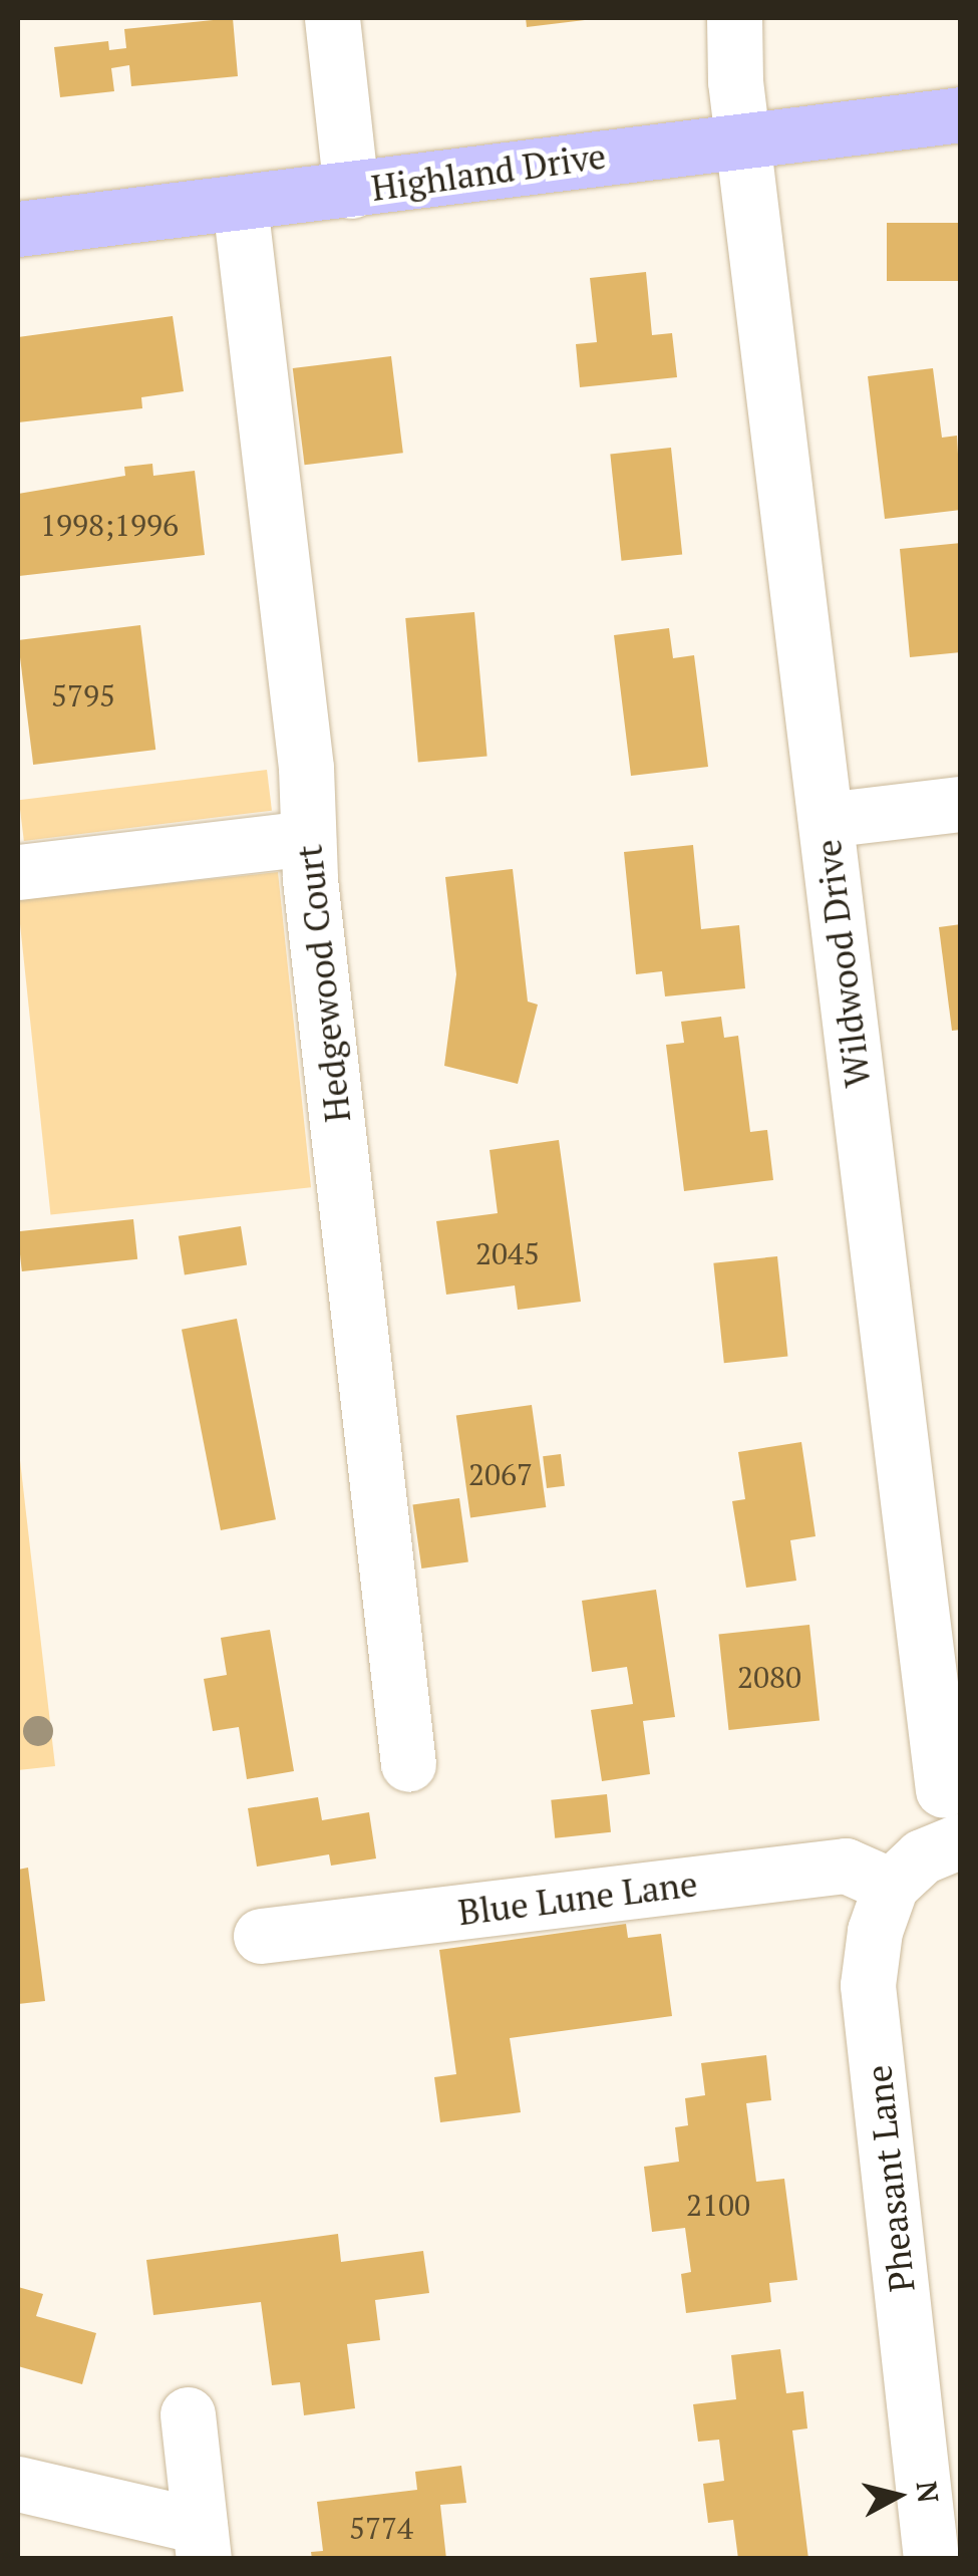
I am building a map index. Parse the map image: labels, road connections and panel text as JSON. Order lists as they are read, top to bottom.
{
  "streets": {
    "main road": ["Highland Drive"],
    "street": [
      "Wildwood Drive",
      "Hedgewood Court",
      "Blue Lune Lane",
      "Pheasant Lane"
    ]
  },
  "crossings": [
    ["Highland Drive", "Wildwood Drive"],
    ["Highland Drive", "Hedgewood Court"],
    ["Blue Lune Lane", "Pheasant Lane"]
  ],
  "house_numbers": [
    "1998;1996",
    "5795",
    "2045",
    "2067",
    "2080",
    "2100",
    "5774"
  ],
  "north": "right"
}
